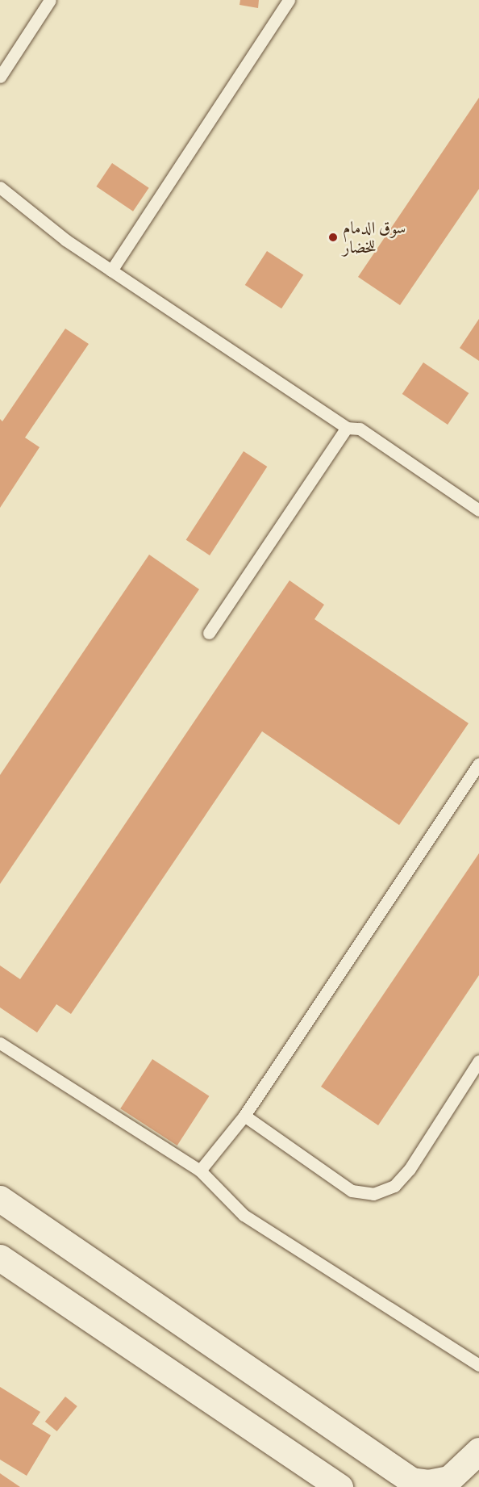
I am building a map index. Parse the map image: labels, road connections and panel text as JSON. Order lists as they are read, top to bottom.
{
  "places": ["سوق الدمام للخضار"]
}
